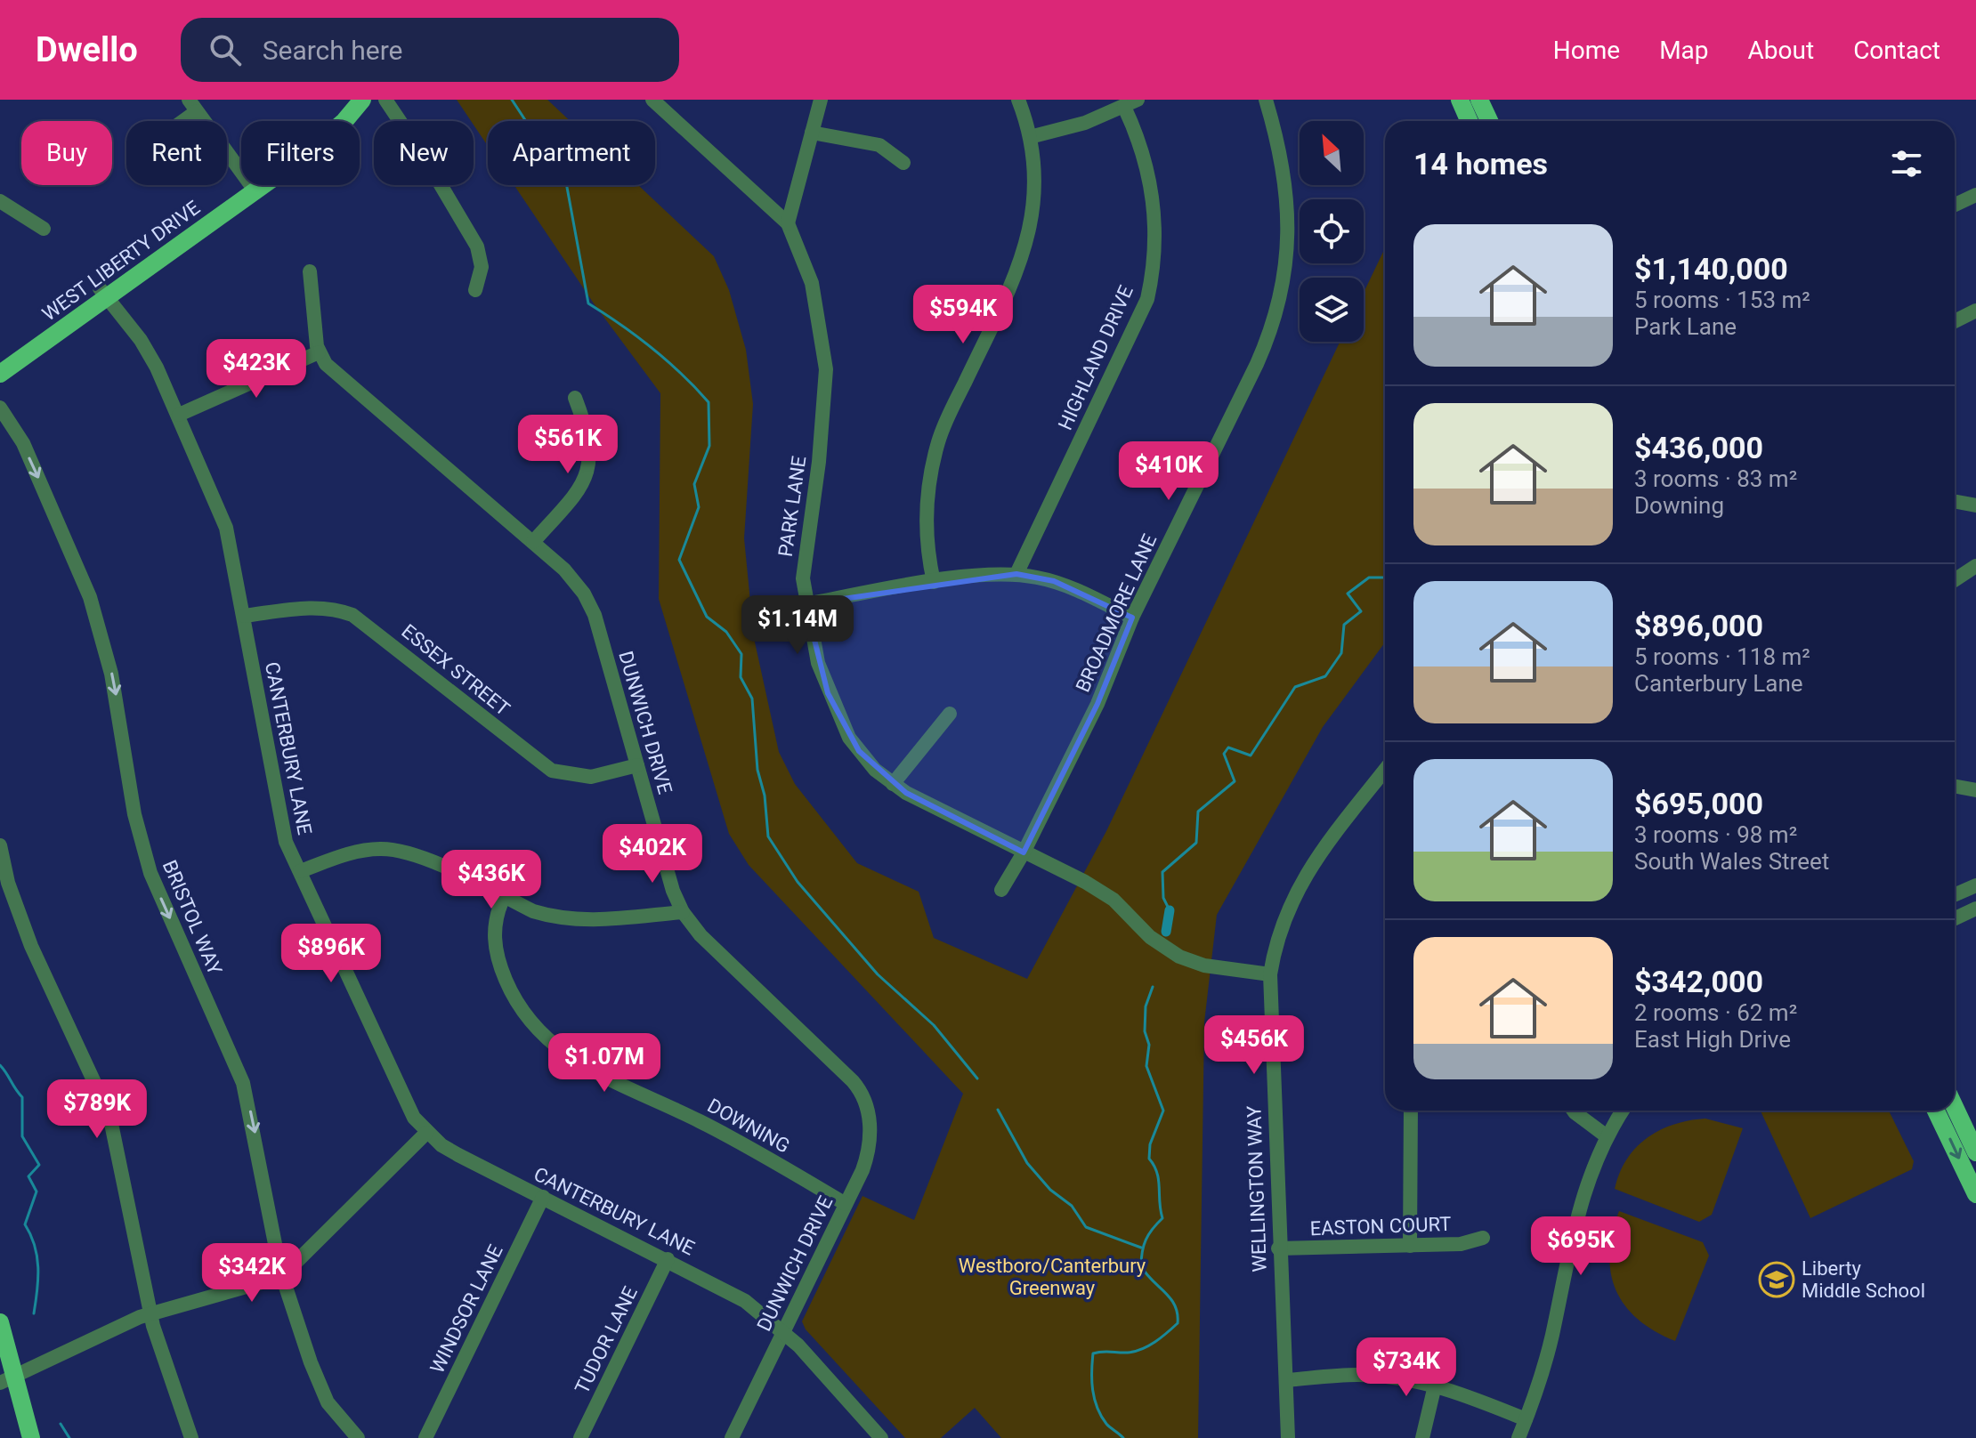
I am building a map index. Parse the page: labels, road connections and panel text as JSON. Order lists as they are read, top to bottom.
{
  "streets": {
    "main road": ["WEST LIBERTY DRIVE"],
    "street": [
      "HIGHLAND DRIVE",
      "PARK LANE",
      "BROADMORE LANE",
      "ESSEX STREET",
      "DUNWICH DRIVE",
      "CANTERBURY LANE",
      "BRISTOL WAY",
      "DOWNING",
      "WELLINGTON WAY",
      "EASTON COURT",
      "WINDSOR LANE",
      "TUDOR LANE"
    ]
  },
  "crossings": [
    ["WEST LIBERTY DRIVE", "CANTERBURY LANE"],
    ["PARK LANE", "BROADMORE LANE"],
    ["PARK LANE", "WELLINGTON WAY"],
    ["ESSEX STREET", "DUNWICH DRIVE"],
    ["ESSEX STREET", "CANTERBURY LANE"],
    ["DUNWICH DRIVE", "CANTERBURY LANE"],
    ["DUNWICH DRIVE", "DOWNING"],
    ["CANTERBURY LANE", "WINDSOR LANE"],
    ["CANTERBURY LANE", "TUDOR LANE"],
    ["WELLINGTON WAY", "EASTON COURT"]
  ],
  "one_way": ["BRISTOL WAY"],
  "parks": ["Westboro/Canterbury Greenway"],
  "places": {
    "school or university": ["Liberty Middle School"]
  },
  "north": "top left",
  "page": {
    "header": "Dwello",
    "search": "Search here",
    "nav": [
      "Home",
      "Map",
      "About",
      "Contact"
    ],
    "chip": [
      "Buy",
      "Rent",
      "Filters",
      "New",
      "Apartment"
    ],
    "heading": "14 homes",
    "list": [
      {
        "name": "$1,140,000",
        "note": "5 rooms · 153 m² · Park Lane"
      },
      {
        "name": "$436,000",
        "note": "3 rooms · 83 m² · Downing"
      },
      {
        "name": "$896,000",
        "note": "5 rooms · 118 m² · Canterbury Lane"
      },
      {
        "name": "$695,000",
        "note": "3 rooms · 98 m² · South Wales Street"
      },
      {
        "name": "$342,000",
        "note": "2 rooms · 62 m² · East High Drive"
      }
    ],
    "price": [
      "$594K",
      "$423K",
      "$561K",
      "$410K",
      "$1.14M",
      "$402K",
      "$436K",
      "$896K",
      "$456K",
      "$1.07M",
      "$789K",
      "$695K",
      "$342K",
      "$734K"
    ]
  }
}
